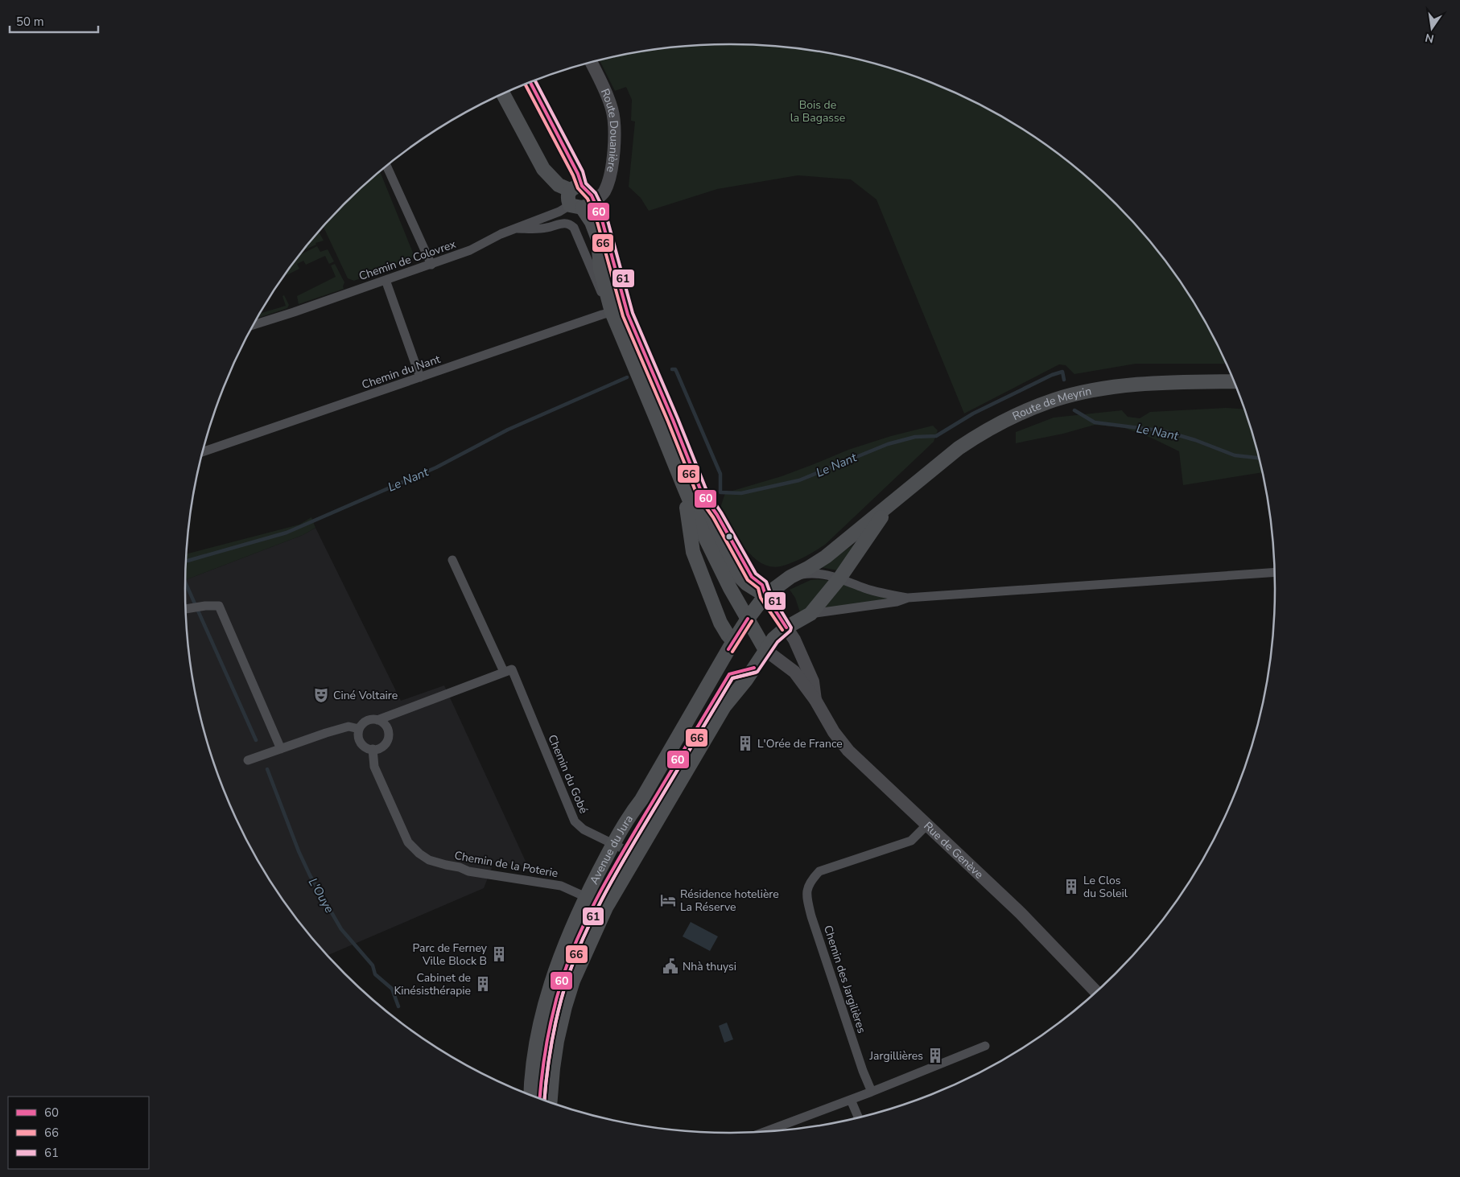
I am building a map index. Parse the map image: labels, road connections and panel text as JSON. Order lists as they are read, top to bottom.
{
  "streets": {
    "main road": ["Route de Meyrin", "Avenue du Jura"],
    "street": [
      "Route Douanière",
      "Chemin de Colovrex",
      "Chemin du Nant",
      "Chemin du Gobé",
      "Rue de Genève",
      "Chemin de la Poterie",
      "Chemin des Jargilières"
    ]
  },
  "crossings": [
    ["Route Douanière", "Chemin de Colovrex"],
    ["Route de Meyrin", "Avenue du Jura"],
    ["Route de Meyrin", "Rue de Genève"],
    ["Chemin du Gobé", "Avenue du Jura"],
    ["Avenue du Jura", "Chemin de la Poterie"],
    ["Rue de Genève", "Chemin des Jargilières"]
  ],
  "water": ["Le Nant", "L'Ouye"],
  "parks": ["Bois de la Bagasse"],
  "places": {
    "theatre": ["Ciné Voltaire"],
    "building": [
      "L'Orée de France",
      "Le Clos du Soleil",
      "Parc de Ferney Ville Block B",
      "Cabinet de Kinésisthérapie",
      "Jargillières"
    ],
    "hotel": ["Résidence hotelière La Réserve"],
    "public building": ["Nhà thuysi"]
  },
  "lines": ["transit line 61", "transit line 60", "transit line 66"],
  "legend": ["60", "66", "61"],
  "scale_bar": "50 m",
  "north": "bottom"
}
